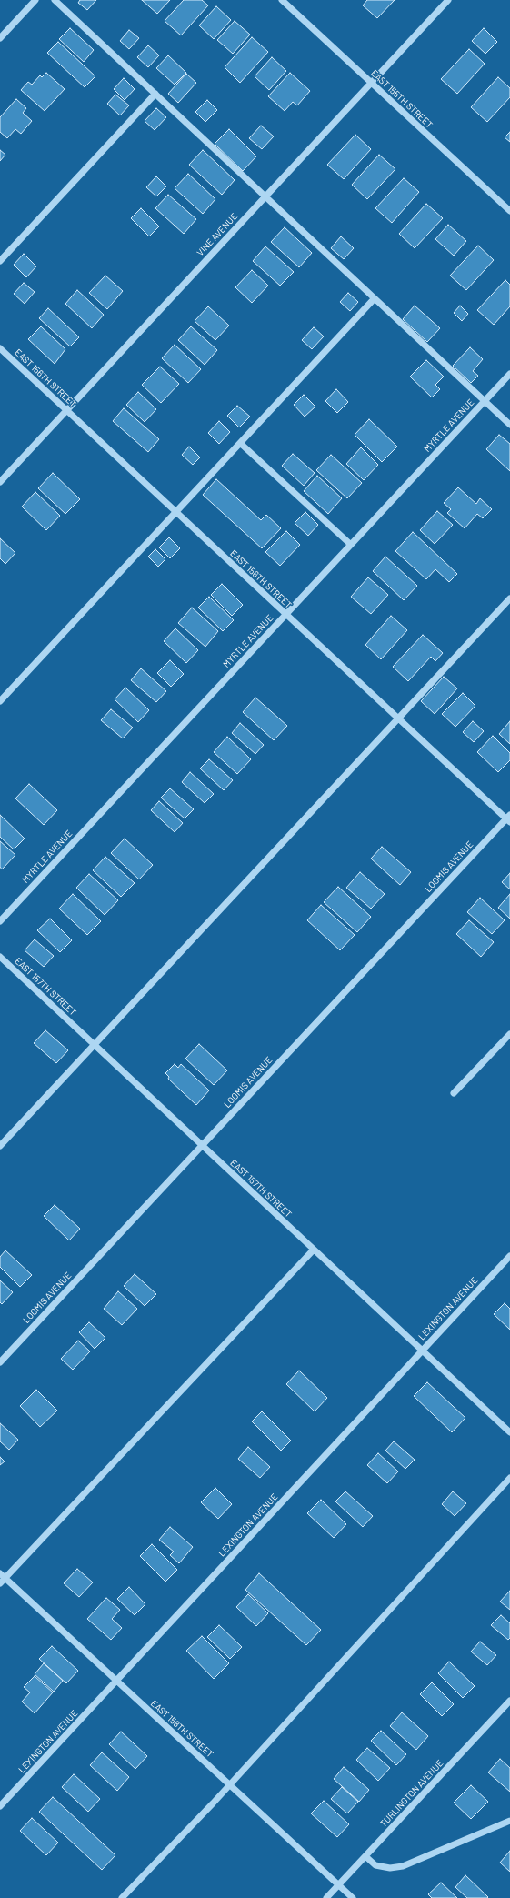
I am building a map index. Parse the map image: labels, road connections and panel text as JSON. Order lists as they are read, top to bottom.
{
  "streets": {
    "street": [
      "EAST 155TH STREET",
      "VINE AVENUE",
      "EAST 156TH STREET",
      "MYRTLE AVENUE",
      "LOOMIS AVENUE",
      "EAST 157TH STREET",
      "LEXINGTON AVENUE",
      "EAST 158TH STREET",
      "TURLINGTON AVENUE"
    ]
  },
  "crossings": [
    ["EAST 155TH STREET", "VINE AVENUE"],
    ["VINE AVENUE", "EAST 156TH STREET"],
    ["EAST 156TH STREET", "MYRTLE AVENUE"],
    ["EAST 156TH STREET", "LOOMIS AVENUE"],
    ["LOOMIS AVENUE", "EAST 157TH STREET"],
    ["EAST 157TH STREET", "LEXINGTON AVENUE"],
    ["LEXINGTON AVENUE", "EAST 158TH STREET"],
    ["EAST 158TH STREET", "TURLINGTON AVENUE"]
  ]
}
